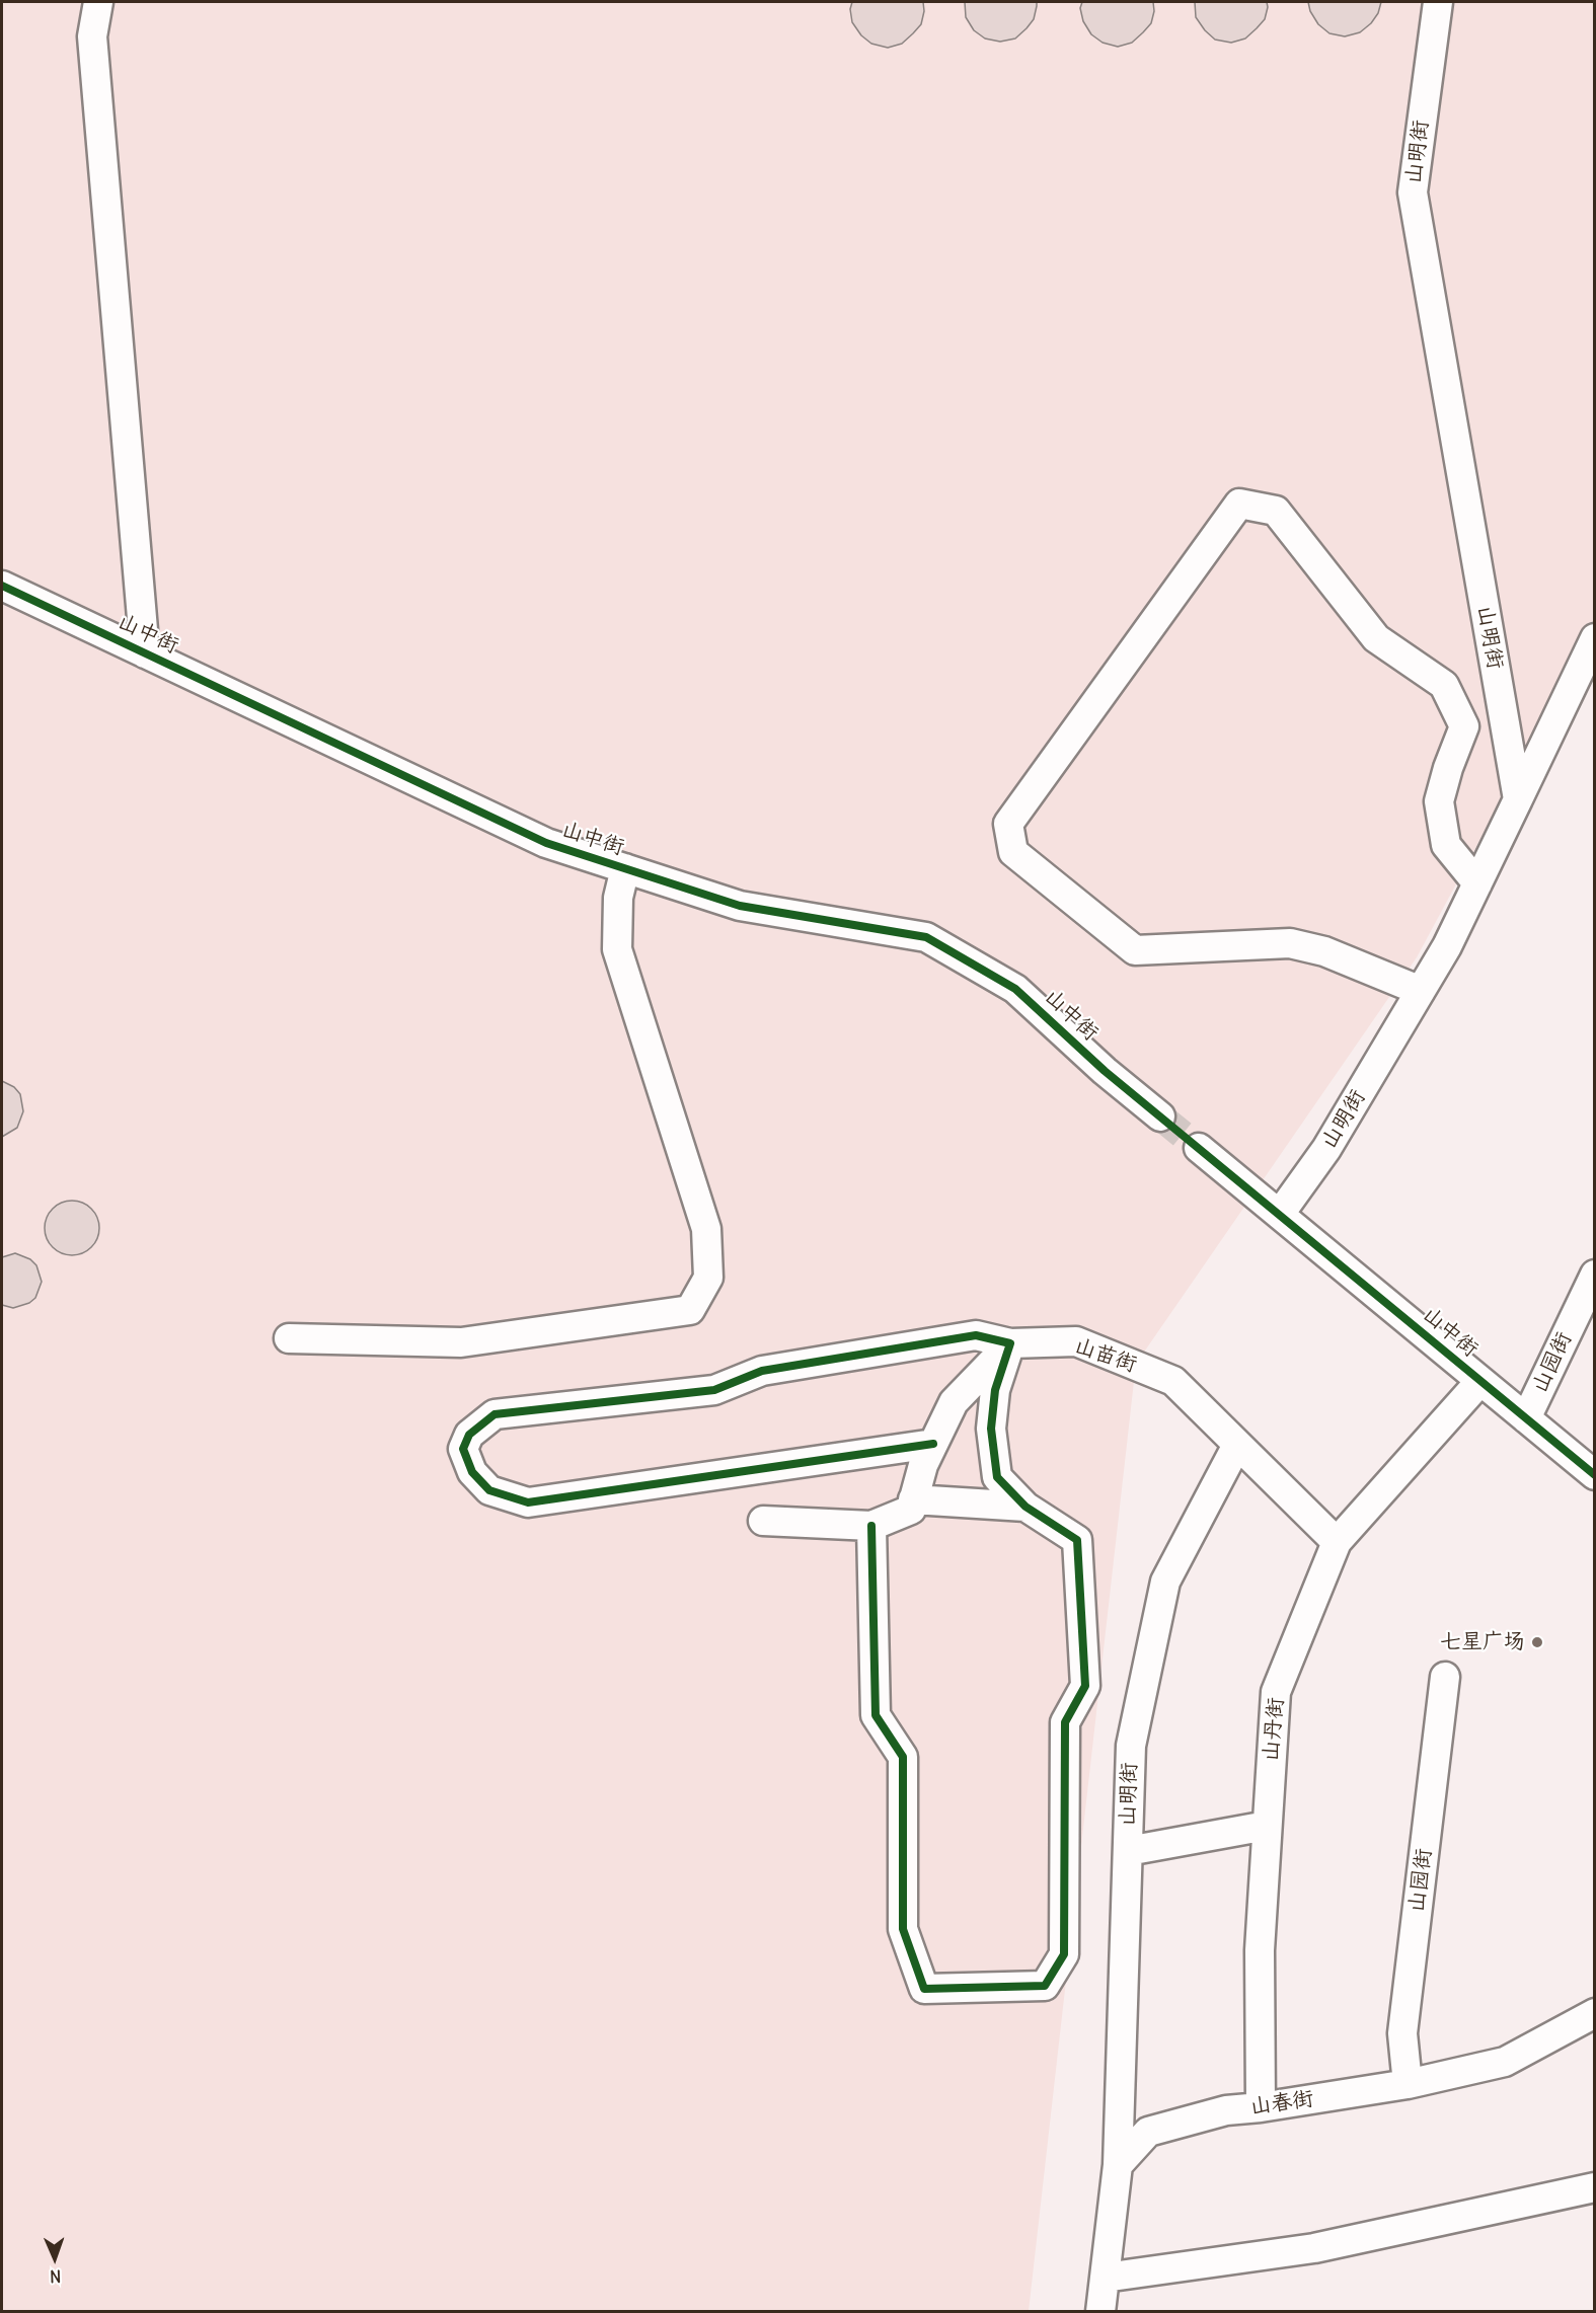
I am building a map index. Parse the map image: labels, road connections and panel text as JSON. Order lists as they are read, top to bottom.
{
  "streets": {
    "street": [
      "山明街",
      "山中街",
      "山苗街",
      "山园街",
      "山丹街",
      "山春街"
    ]
  },
  "crossings": [
    ["山明街", "山中街"],
    ["山明街", "山苗街"],
    ["山明街", "山春街"],
    ["山中街", "山园街"],
    ["山中街", "山丹街"],
    ["山苗街", "山丹街"],
    ["山园街", "山春街"],
    ["山丹街", "山春街"]
  ],
  "places": ["七星广场"],
  "north": "bottom"
}
